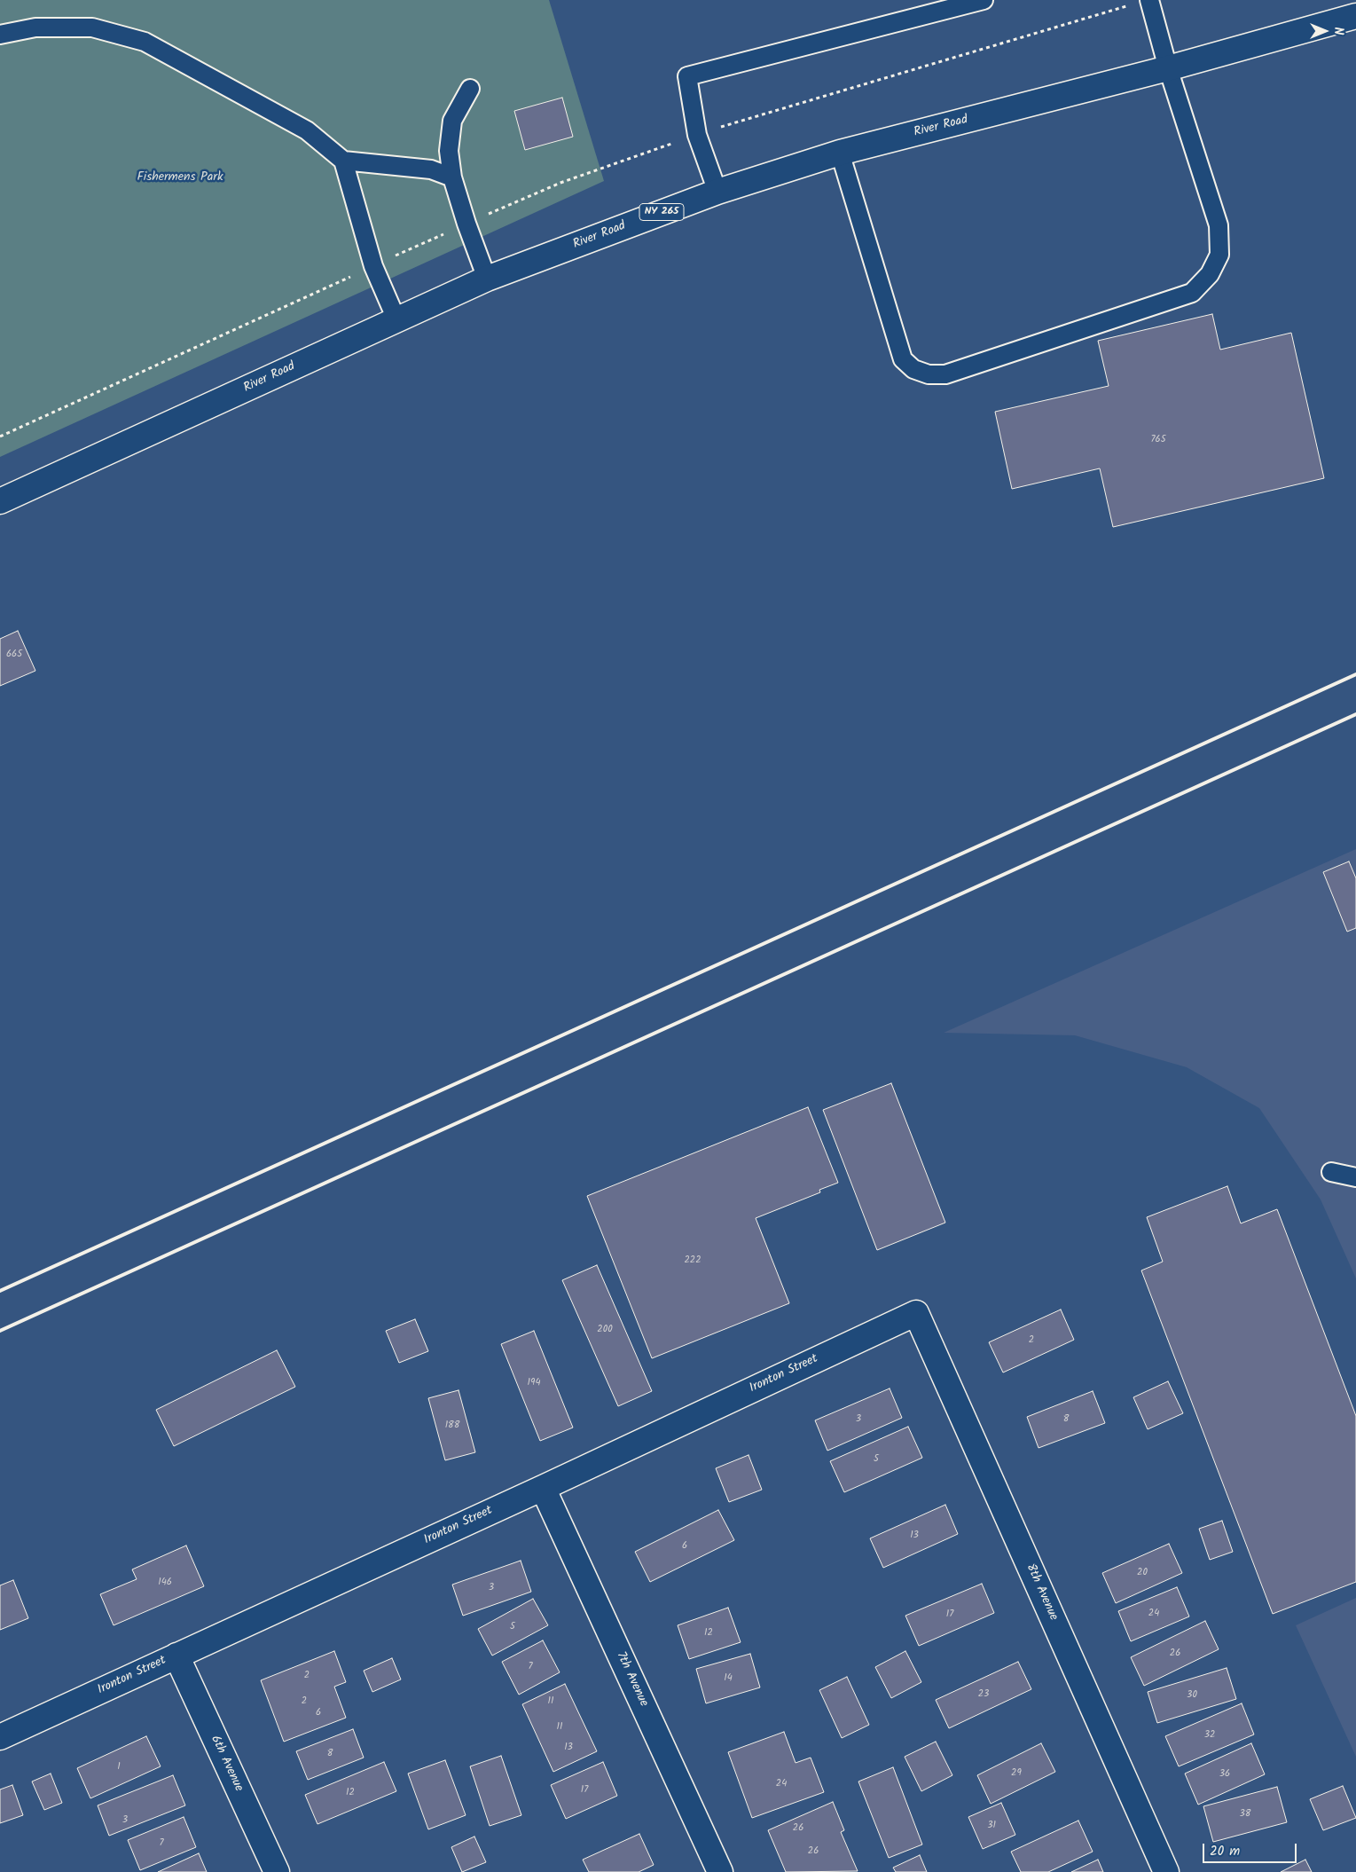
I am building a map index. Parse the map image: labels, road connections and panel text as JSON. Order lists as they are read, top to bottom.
{
  "streets": {
    "street": [
      "River Road",
      "NY 265",
      "Ironton Street",
      "8th Avenue",
      "7th Avenue",
      "6th Avenue"
    ]
  },
  "crossings": [
    ["Ironton Street", "8th Avenue"],
    ["Ironton Street", "7th Avenue"],
    ["Ironton Street", "6th Avenue"]
  ],
  "parks": ["Fishermens Park"],
  "house_numbers": [
    "765",
    "665",
    "222",
    "200",
    "2",
    "194",
    "3",
    "8",
    "188",
    "5",
    "13",
    "6",
    "20",
    "146",
    "3",
    "24",
    "17",
    "5",
    "12",
    "26",
    "7",
    "2",
    "14",
    "23",
    "30",
    "2",
    "11",
    "6",
    "11",
    "32",
    "13",
    "8",
    "1",
    "29",
    "36",
    "24",
    "17",
    "12",
    "38",
    "3",
    "31",
    "26",
    "7",
    "26"
  ],
  "scale_bar": "20 m",
  "north": "right"
}
